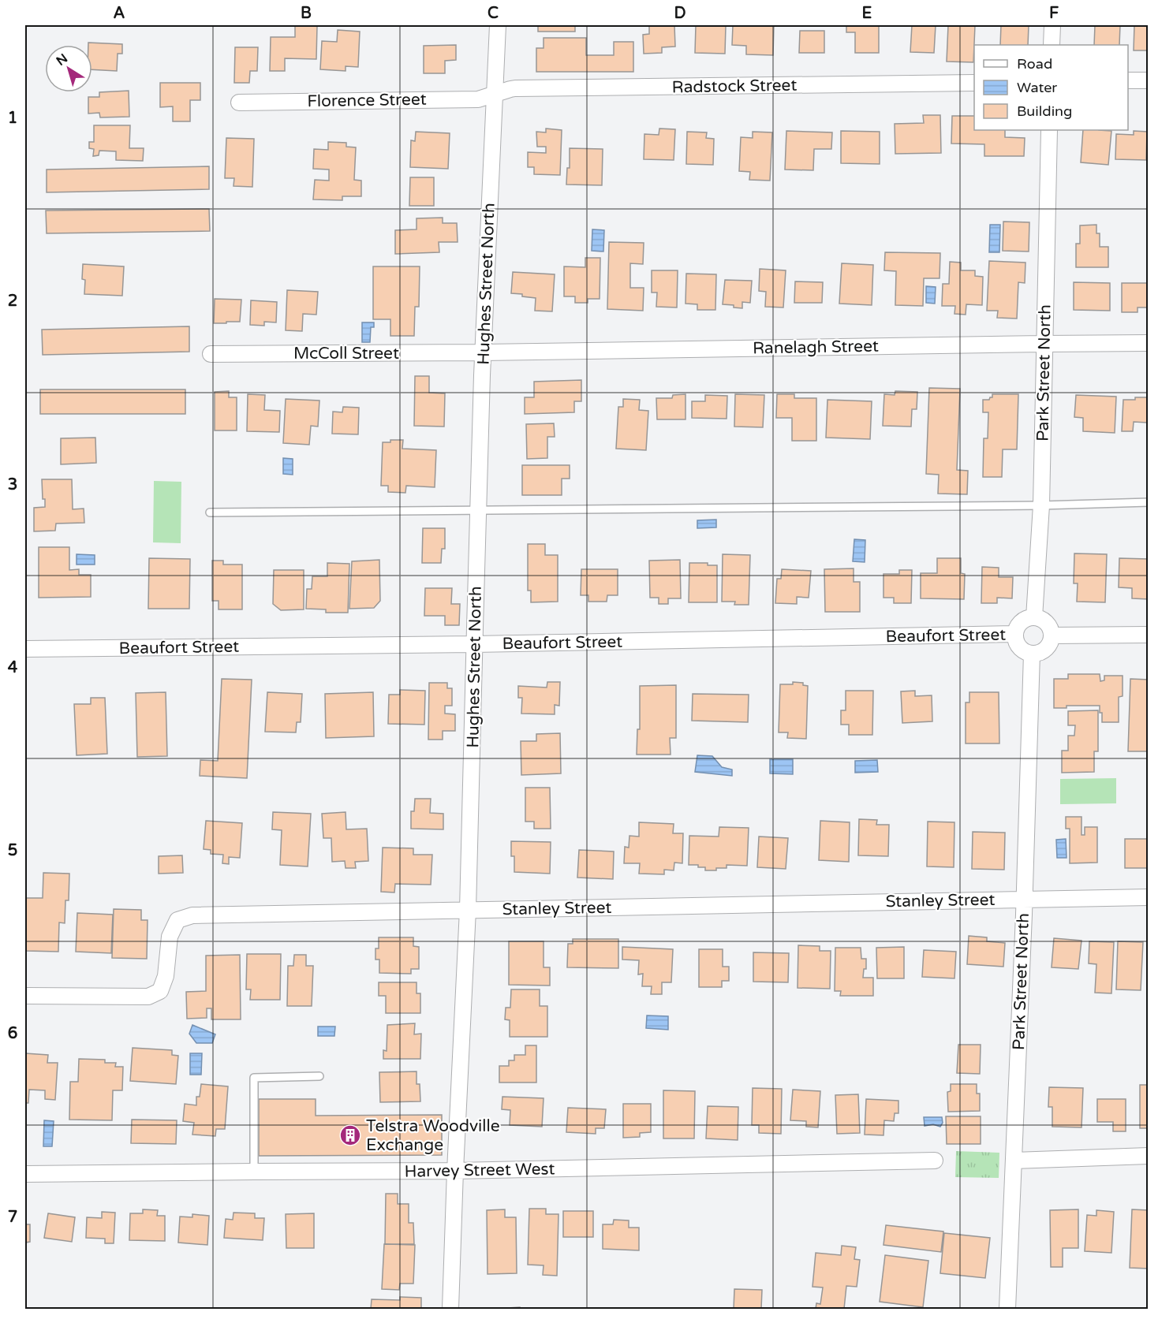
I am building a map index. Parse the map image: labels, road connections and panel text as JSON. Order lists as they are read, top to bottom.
{
  "streets": {
    "street": [
      "Radstock Street",
      "Florence Street",
      "Hughes Street North",
      "Ranelagh Street",
      "McColl Street",
      "Park Street North",
      "Beaufort Street",
      "Stanley Street",
      "Harvey Street West"
    ]
  },
  "crossings": [
    ["Radstock Street", "Florence Street"],
    ["Radstock Street", "Hughes Street North"],
    ["Florence Street", "Hughes Street North"],
    ["Hughes Street North", "Ranelagh Street"],
    ["Hughes Street North", "McColl Street"],
    ["Hughes Street North", "Beaufort Street"],
    ["Hughes Street North", "Stanley Street"],
    ["Hughes Street North", "Harvey Street West"],
    ["Ranelagh Street", "McColl Street"],
    ["Ranelagh Street", "Park Street North"],
    ["Park Street North", "Beaufort Street"],
    ["Park Street North", "Stanley Street"]
  ],
  "places": {
    "building": ["Telstra Woodville Exchange"]
  },
  "legend": ["Road", "Water", "Building"],
  "north": "top left",
  "grid": {
    "columns": [
      "A",
      "B",
      "C",
      "D",
      "E",
      "F"
    ],
    "rows": [
      "1",
      "2",
      "3",
      "4",
      "5",
      "6",
      "7"
    ]
  }
}
